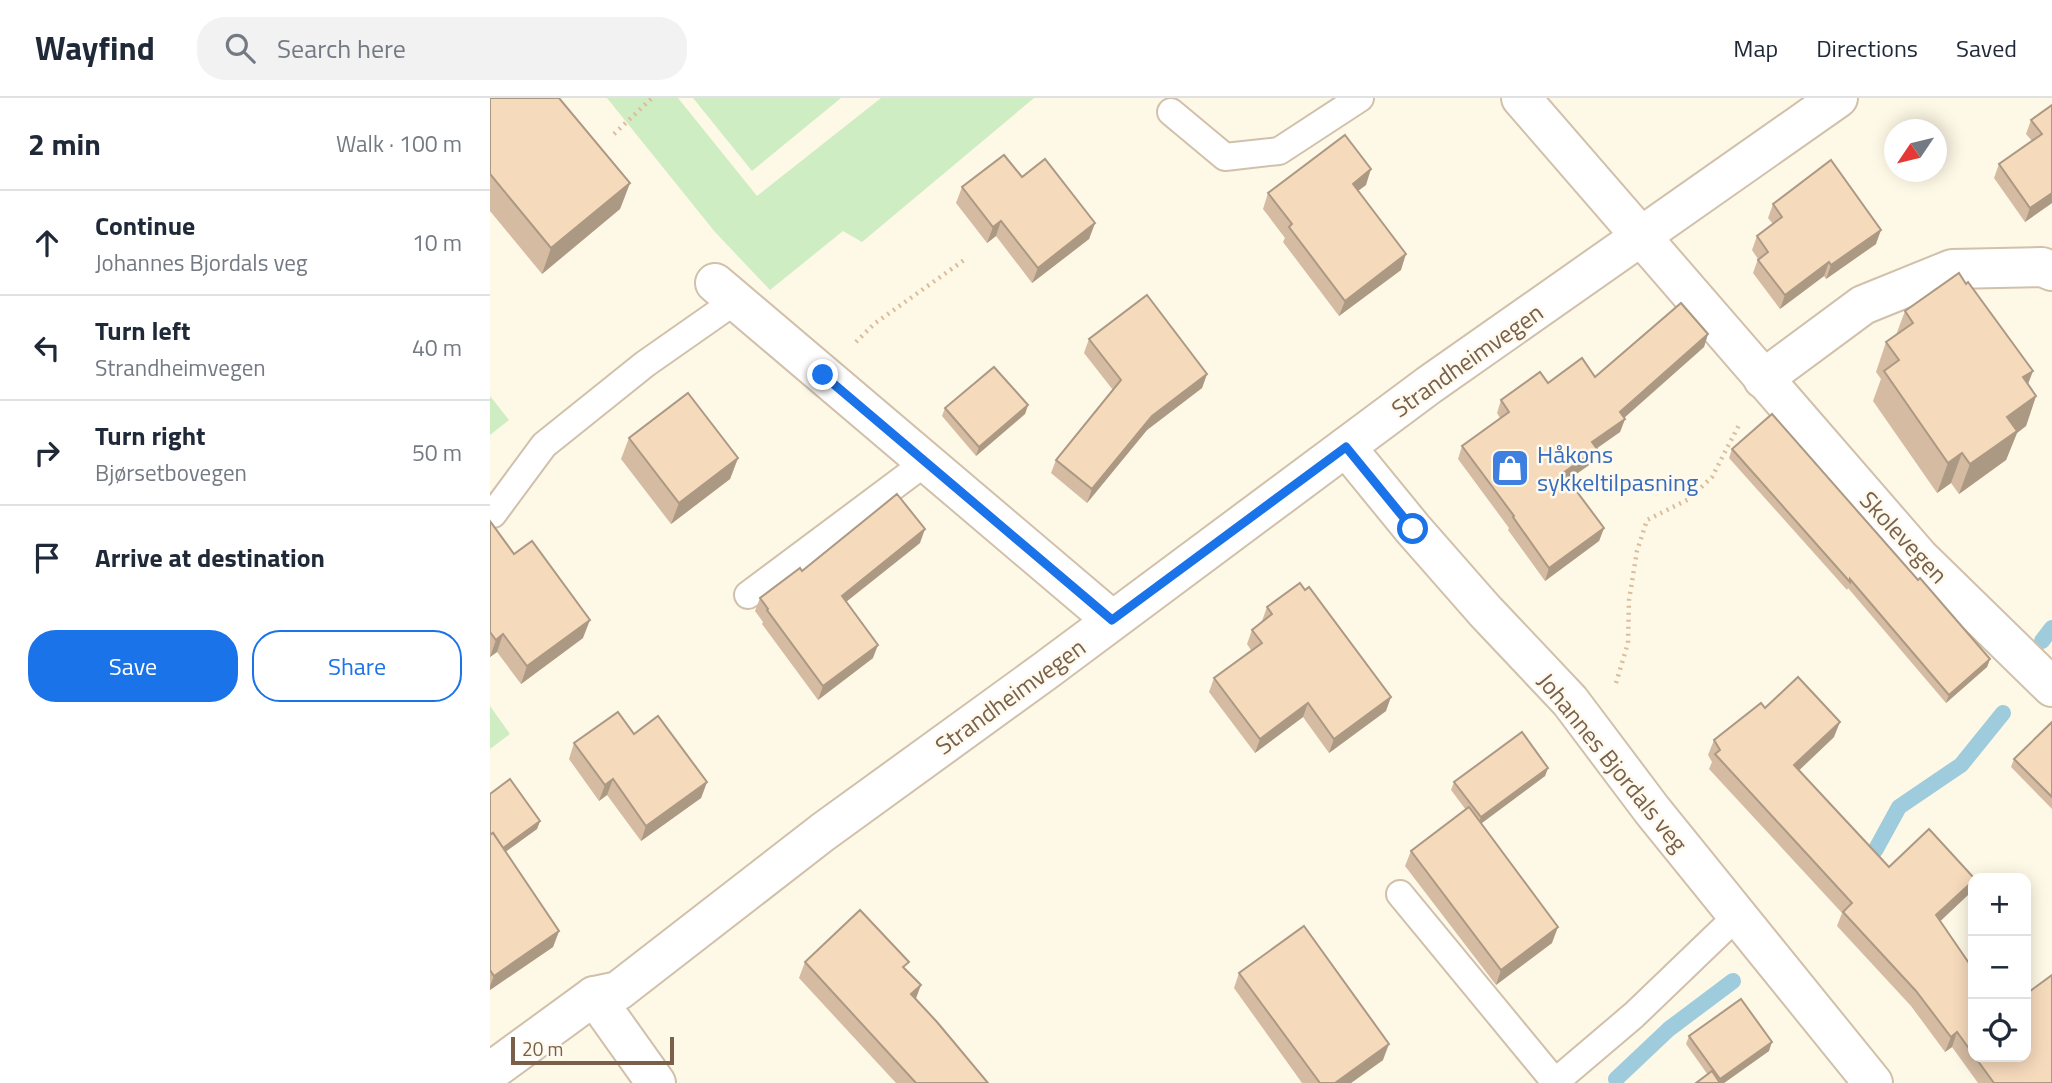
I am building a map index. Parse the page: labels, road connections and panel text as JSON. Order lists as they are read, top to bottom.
{
  "streets": {
    "street": ["Strandheimvegen", "Skolevegen", "Johannes Bjordals veg"]
  },
  "crossings": [
    ["Strandheimvegen", "Skolevegen"],
    ["Strandheimvegen", "Johannes Bjordals veg"]
  ],
  "places": {
    "shop": ["Håkons sykkeltilpasning"]
  },
  "scale_bar": "20 m",
  "north": "bottom left",
  "page": {
    "header": "Wayfind",
    "search": "Search here",
    "nav": ["Map", "Directions", "Saved"],
    "heading": ["2 min", "Walk · 100 m"],
    "list": [
      ["Continue", "Johannes Bjordals veg", "10 m"],
      ["Turn left", "Strandheimvegen", "40 m"],
      ["Turn right", "Bjørsetbovegen", "50 m"],
      "Arrive at destination"
    ],
    "buttons": ["Save", "Share"],
    "map_buttons": ["+", "−"],
    "scale": "20 m"
  }
}
